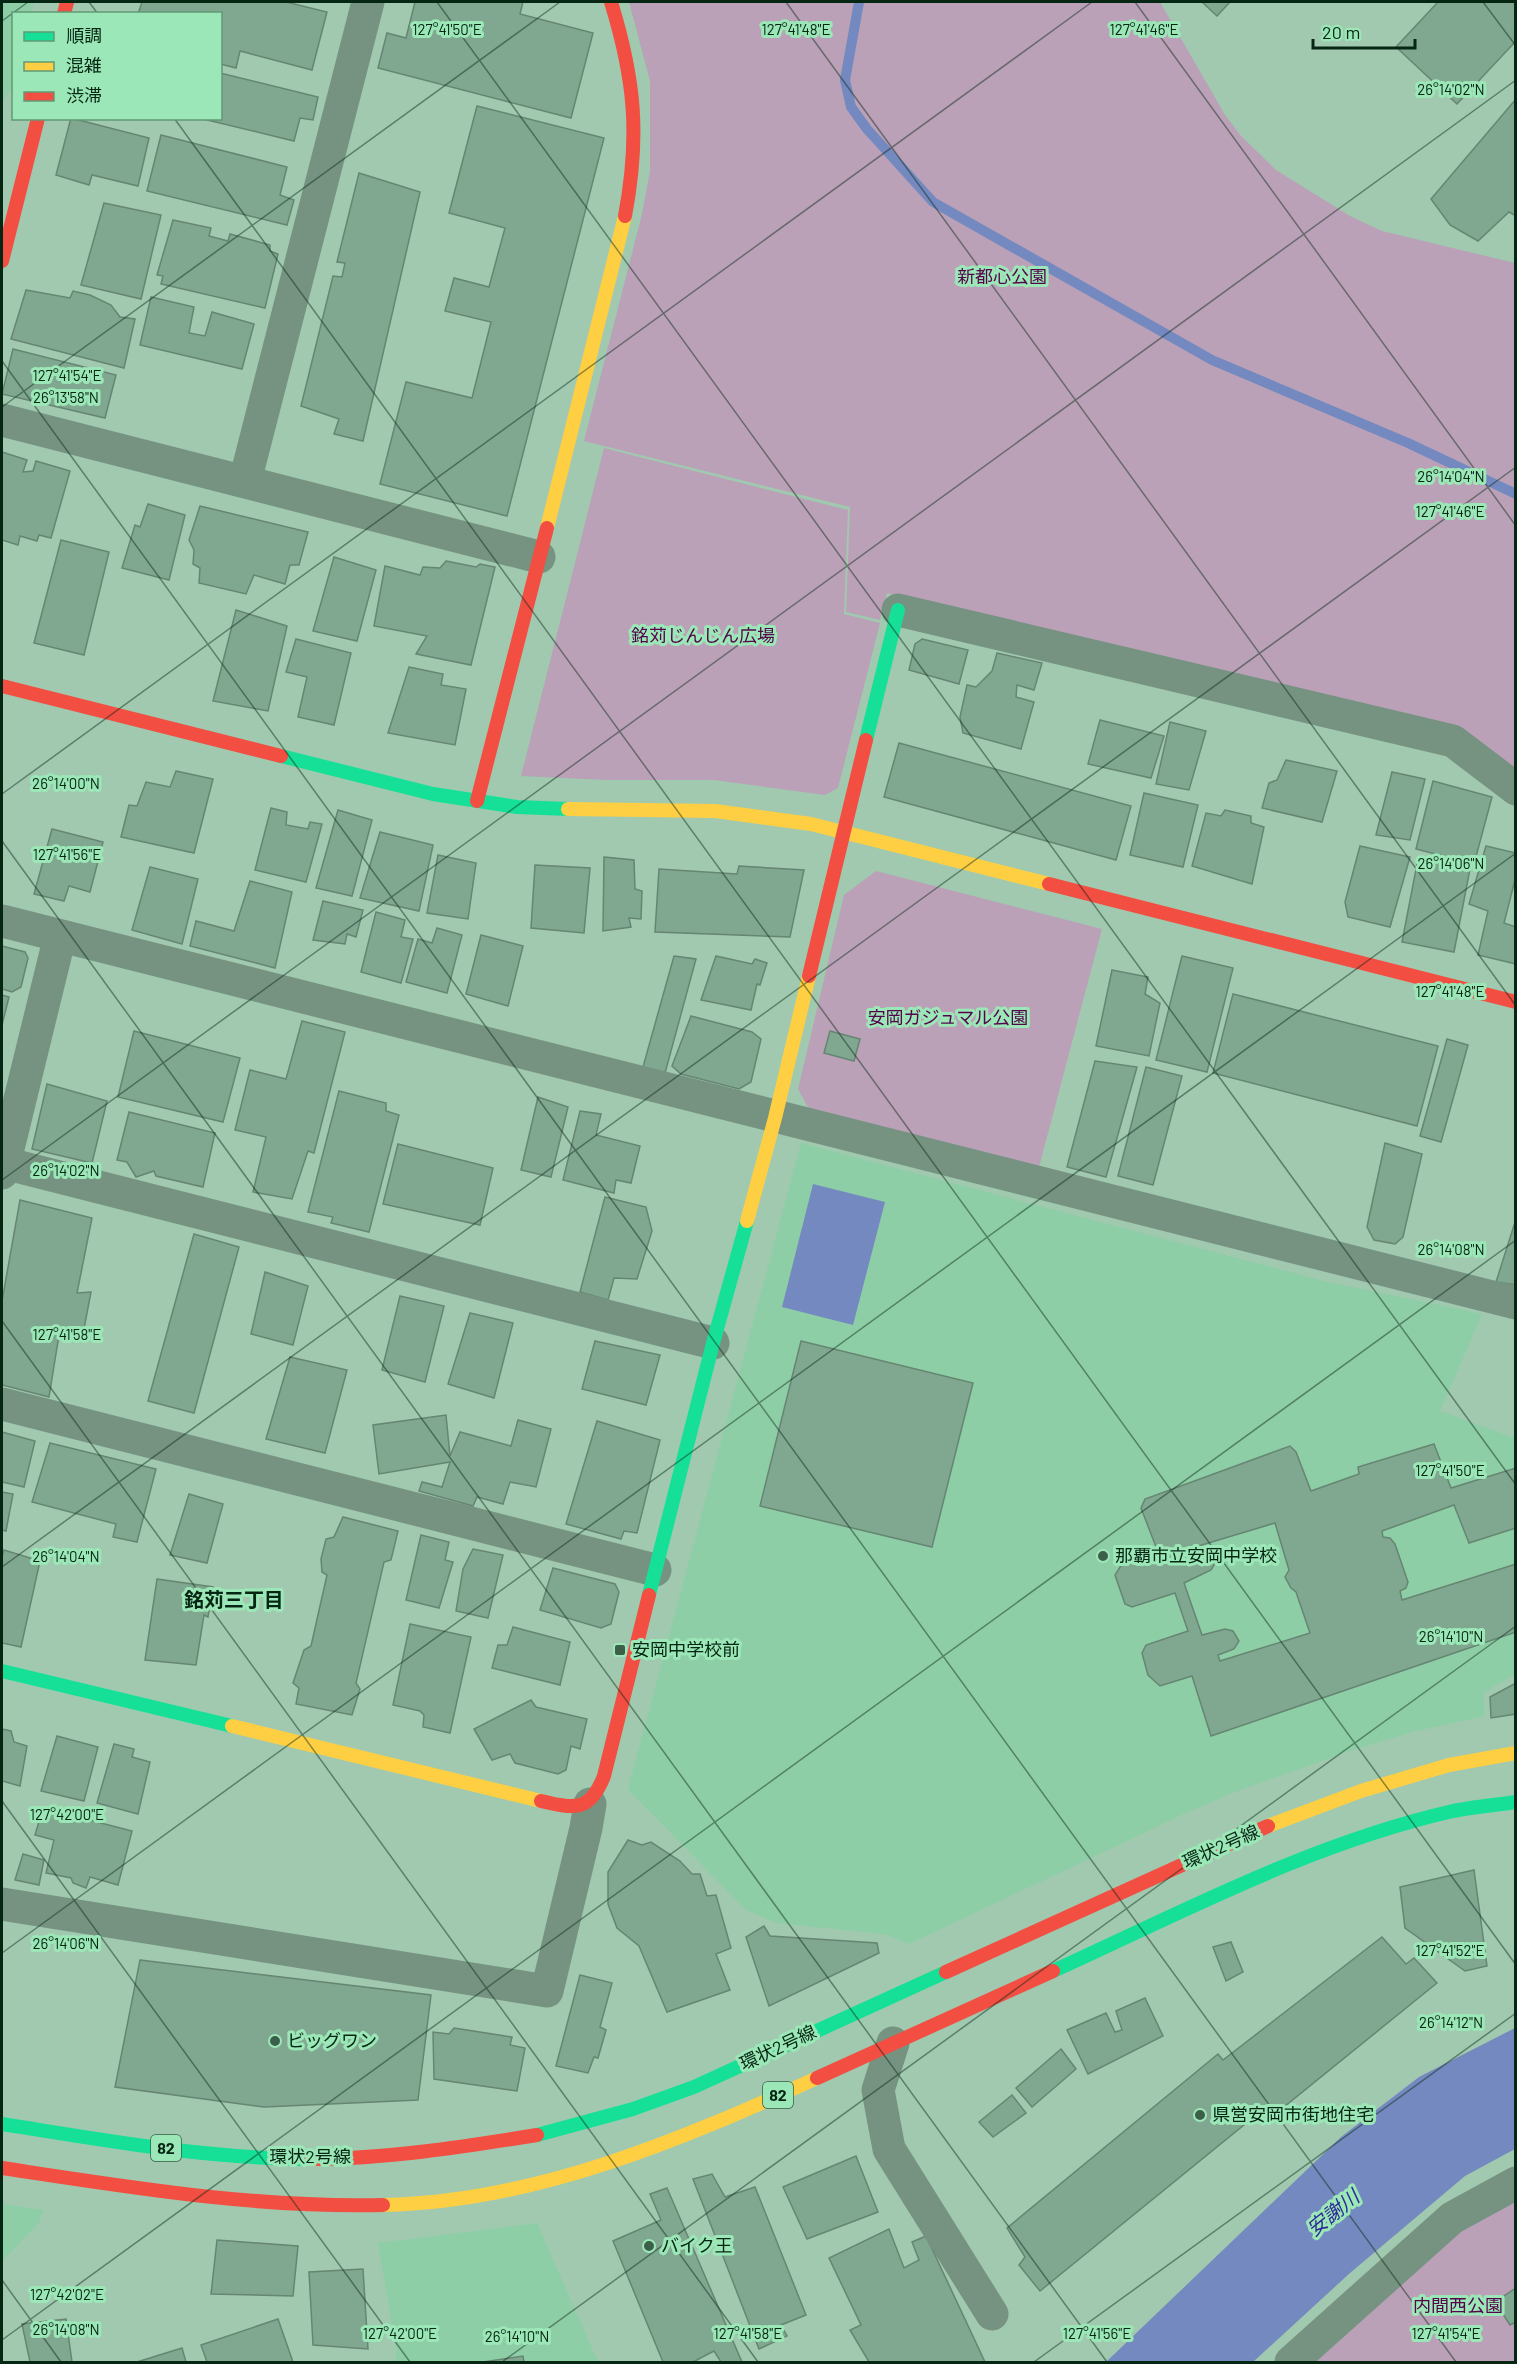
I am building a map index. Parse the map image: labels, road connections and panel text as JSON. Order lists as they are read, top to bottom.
{
  "streets": {
    "street": ["環状2号線", "82"]
  },
  "districts": ["銘苅三丁目"],
  "water": ["安謝川"],
  "parks": [
    "新都心公園",
    "銘苅じんじん広場",
    "安岡ガジュマル公園",
    "内間西公園"
  ],
  "places": {
    "other": [
      "那覇市立安岡中学校",
      "ビッグワン",
      "県営安岡市街地住宅",
      "バイク王"
    ],
    "transit": ["安岡中学校前"]
  },
  "legend": ["順調", "混雑", "渋滞"],
  "scale_bar": "20 m",
  "coordinates": [
    "127°41'50\"E",
    "127°41'48\"E",
    "127°41'46\"E",
    "26°14'02\"N",
    "127°41'54\"E",
    "26°13'58\"N",
    "26°14'04\"N",
    "26°14'00\"N",
    "127°41'56\"E",
    "26°14'06\"N",
    "26°14'08\"N",
    "127°41'58\"E",
    "26°14'10\"N",
    "127°42'00\"E",
    "127°41'52\"E",
    "26°14'12\"N",
    "127°42'02\"E"
  ]
}
